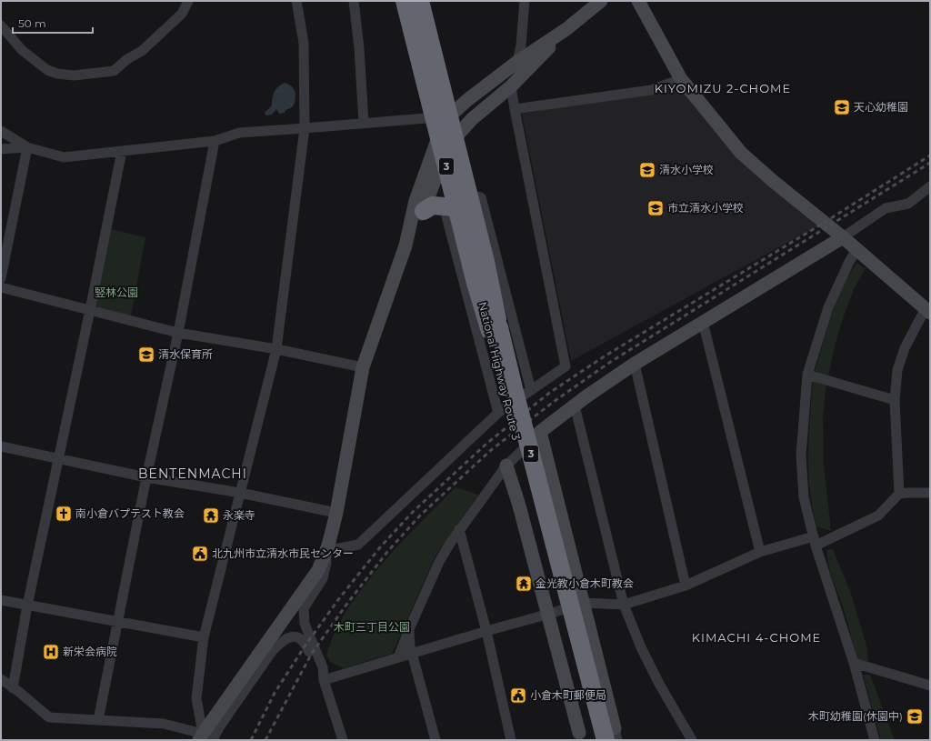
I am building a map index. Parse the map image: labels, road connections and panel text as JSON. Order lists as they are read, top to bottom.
{
  "streets": {
    "highway": ["3", "National Highway Route 3"]
  },
  "districts": ["KIYOMIZU 2-CHOME", "BENTENMACHI", "KIMACHI 4-CHOME"],
  "parks": ["竪林公園", "木町三丁目公園"],
  "places": {
    "school or university": [
      "天心幼稚園",
      "清水小学校",
      "市立清水小学校",
      "清水保育所",
      "木町幼稚園(休園中)"
    ],
    "church": ["南小倉バプテスト教会"],
    "temple": ["永楽寺", "金光教小倉木町教会"],
    "public building": ["北九州市立清水市民センター", "小倉木町郵便局"],
    "hospital": ["新栄会病院"]
  },
  "scale_bar": "50 m"
}
